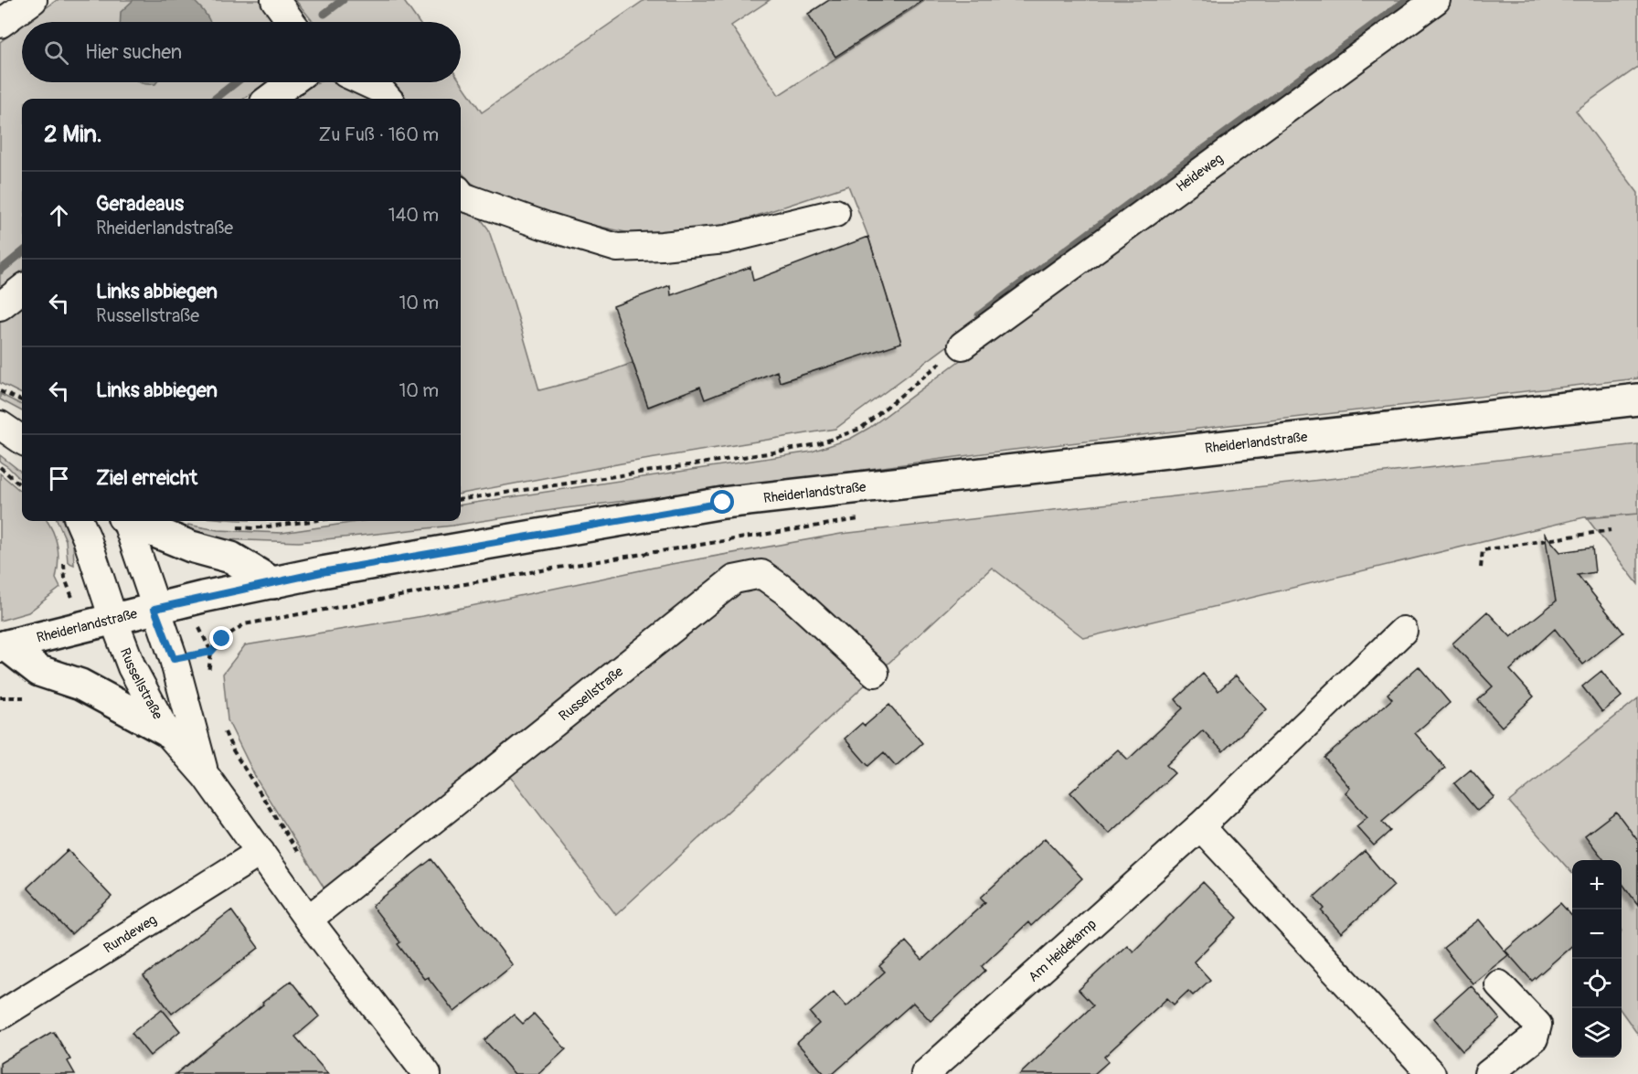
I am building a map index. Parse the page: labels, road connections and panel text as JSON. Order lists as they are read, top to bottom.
{
  "streets": {
    "main road": ["Rheiderlandstraße"],
    "street": [
      "Heideweg",
      "Russellstraße",
      "Rundeweg",
      "Am Heidekamp"
    ]
  },
  "crossings": [
    ["Rheiderlandstraße", "Russellstraße"],
    ["Russellstraße", "Rundeweg"]
  ],
  "page": {
    "search": "Hier suchen",
    "heading": ["2 Min.", "Zu Fuß · 160 m"],
    "list": [
      ["Geradeaus", "Rheiderlandstraße", "140 m"],
      ["Links abbiegen", "Russellstraße", "10 m"],
      ["Links abbiegen", "10 m"],
      "Ziel erreicht"
    ],
    "map_buttons": ["+", "−"]
  }
}
